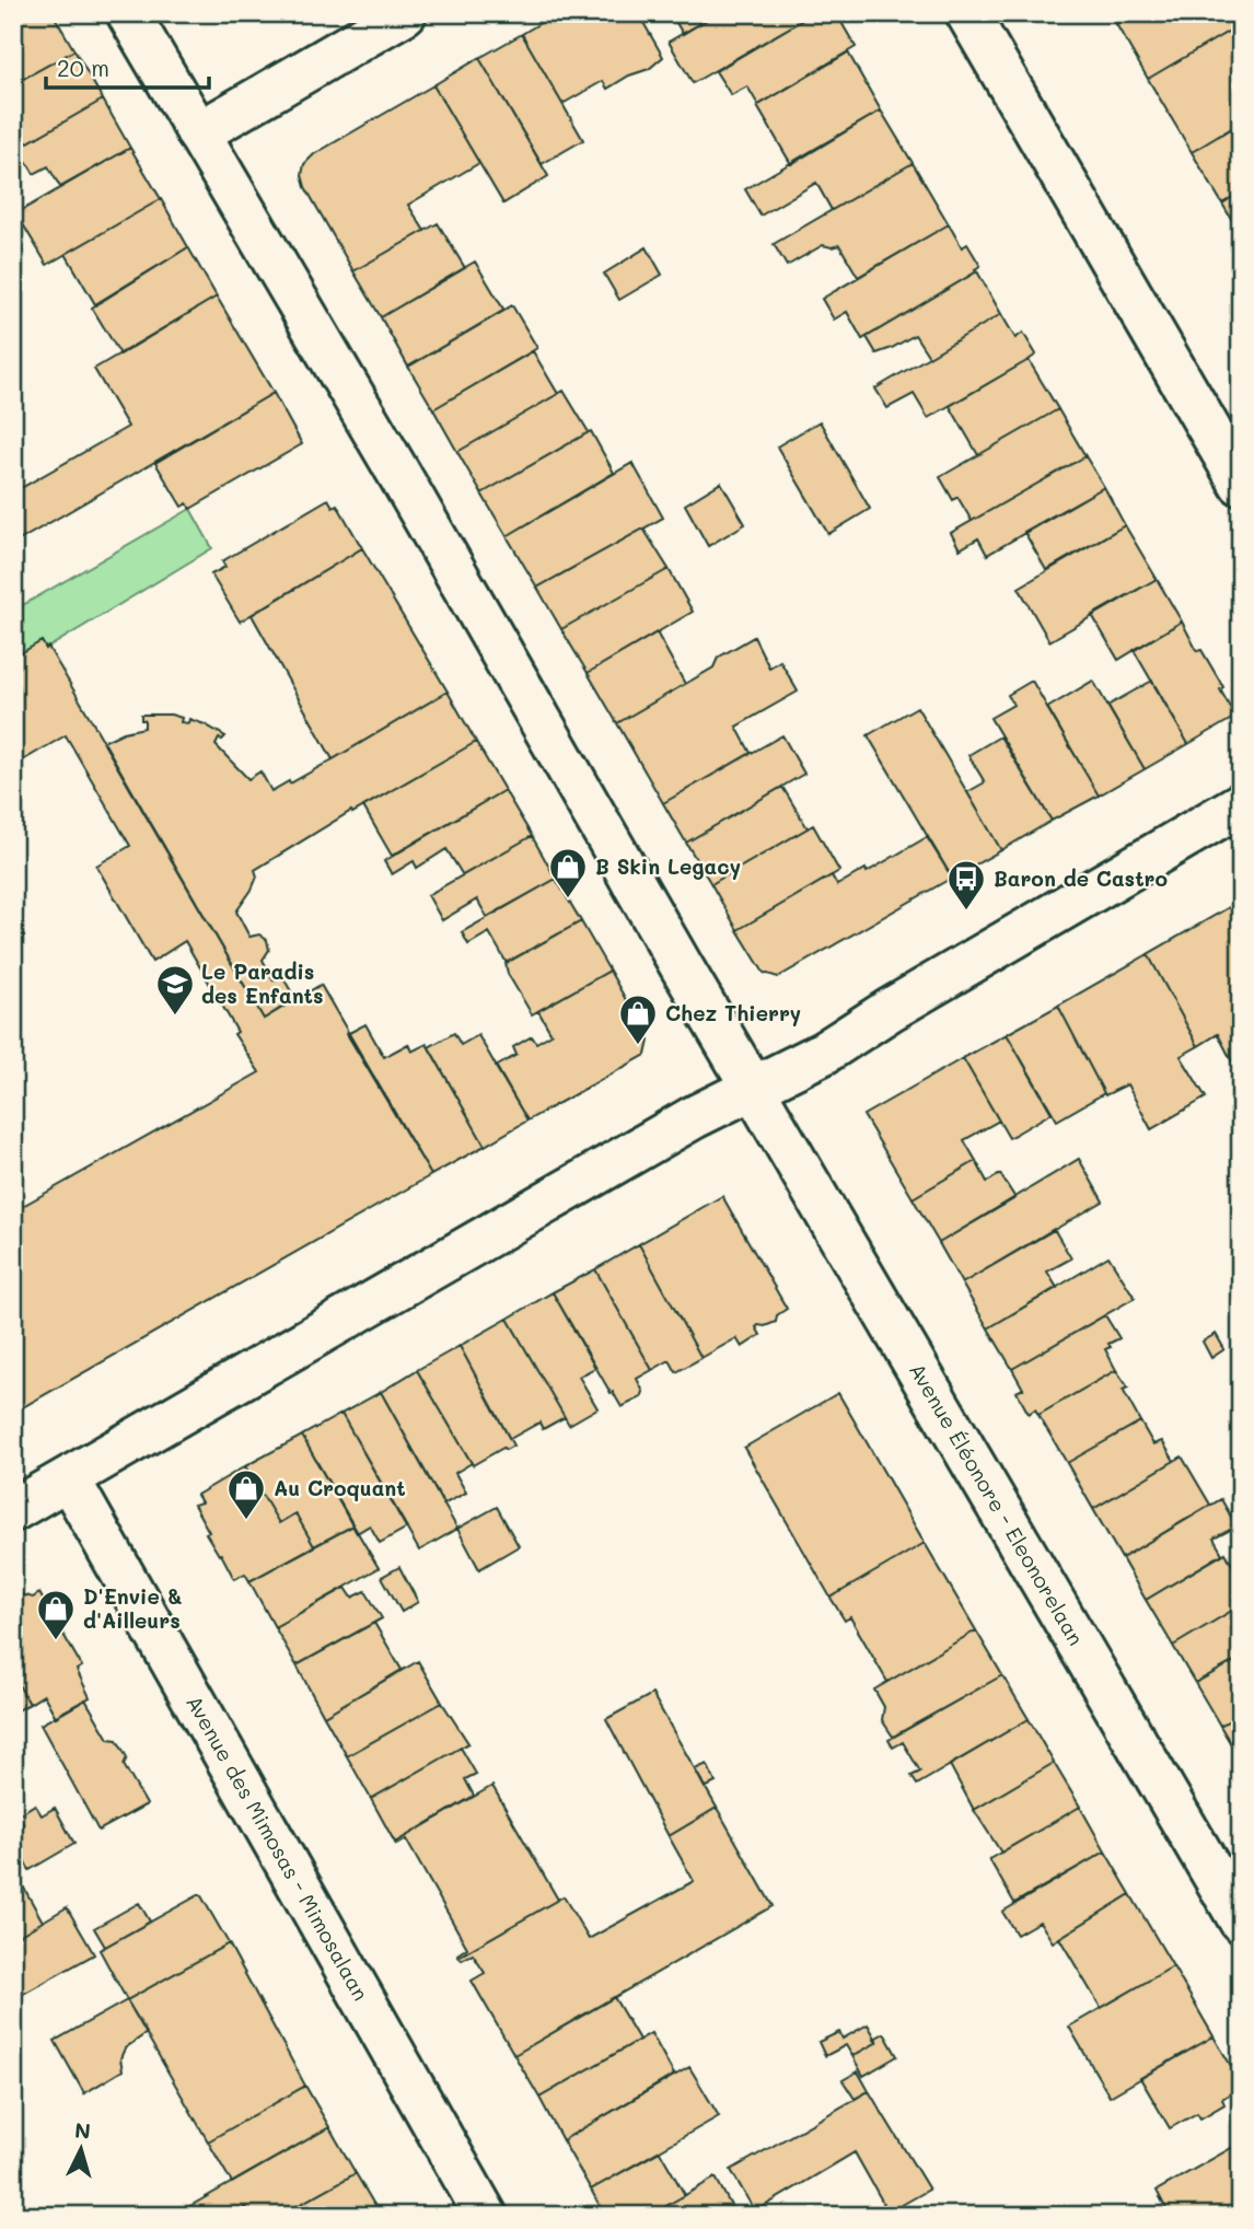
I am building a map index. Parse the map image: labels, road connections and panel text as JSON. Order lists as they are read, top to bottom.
{
  "streets": {
    "street": ["Avenue Éléonore - Eleonorelaan", "Avenue des Mimosas - Mimosalaan"]
  },
  "places": {
    "shop": [
      "B Skin Legacy",
      "Chez Thierry",
      "Au Croquant",
      "D'Envie & d'Ailleurs"
    ],
    "bus stop": ["Baron de Castro"],
    "school or university": ["Le Paradis des Enfants"]
  },
  "scale_bar": "20 m",
  "north": "top"
}
